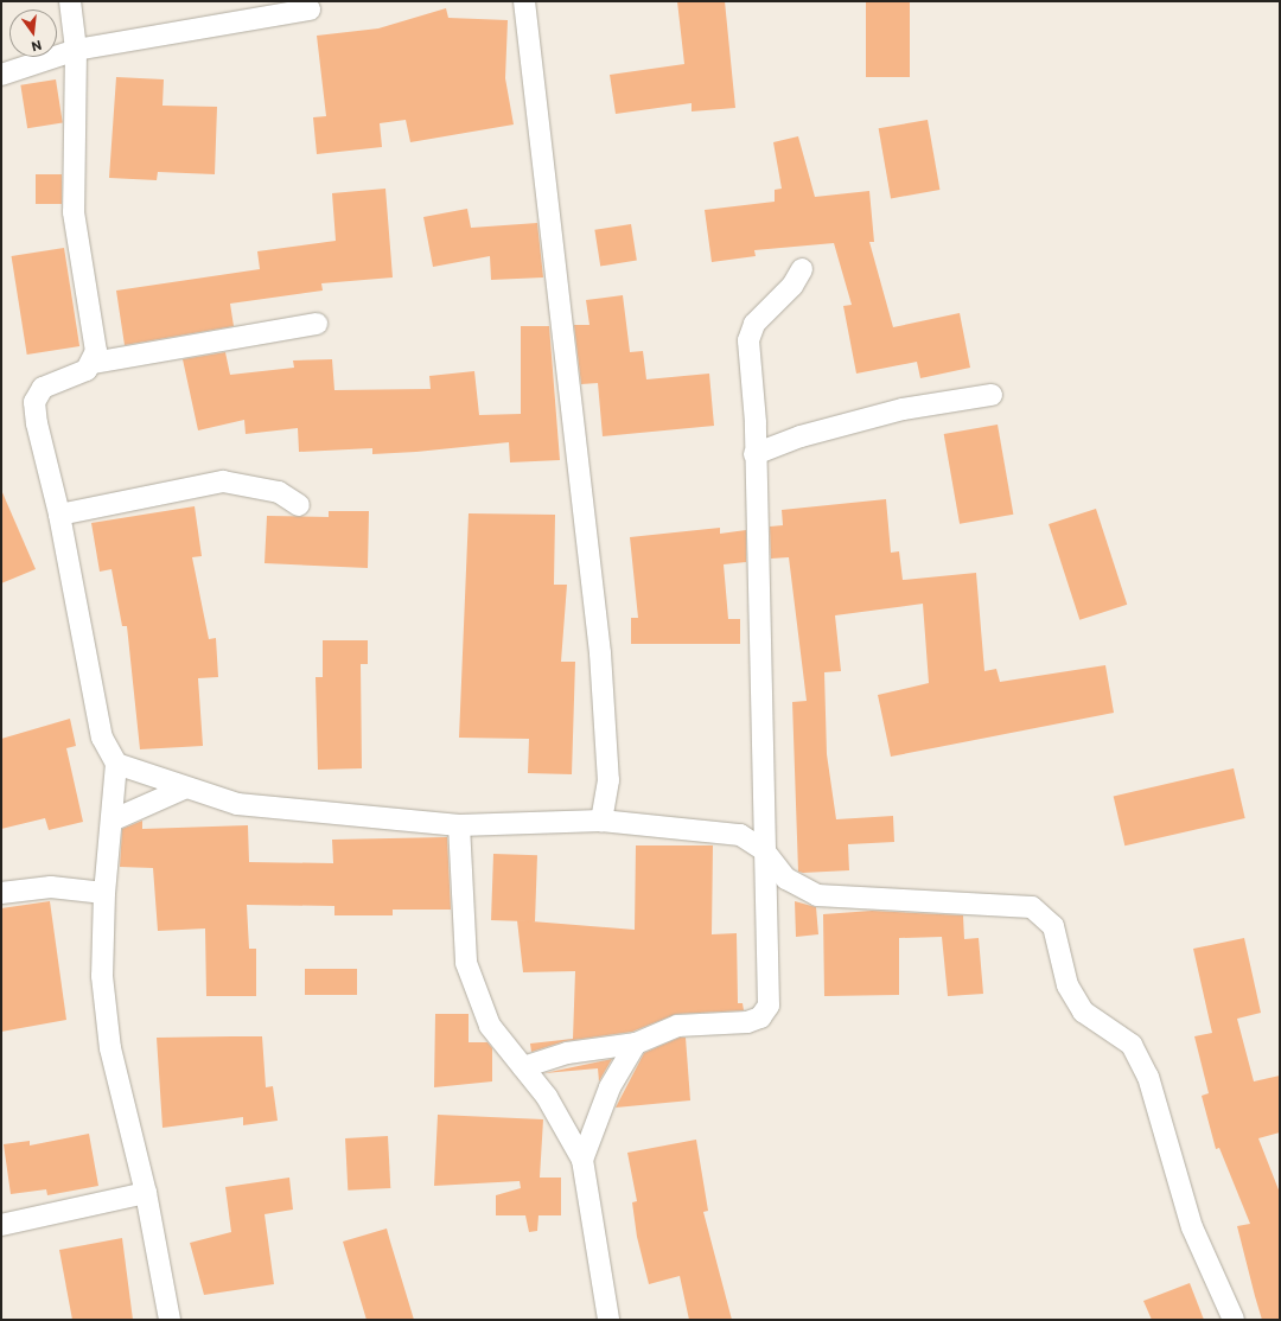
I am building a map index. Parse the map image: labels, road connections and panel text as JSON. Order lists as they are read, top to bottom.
{
  "north": "bottom"
}
